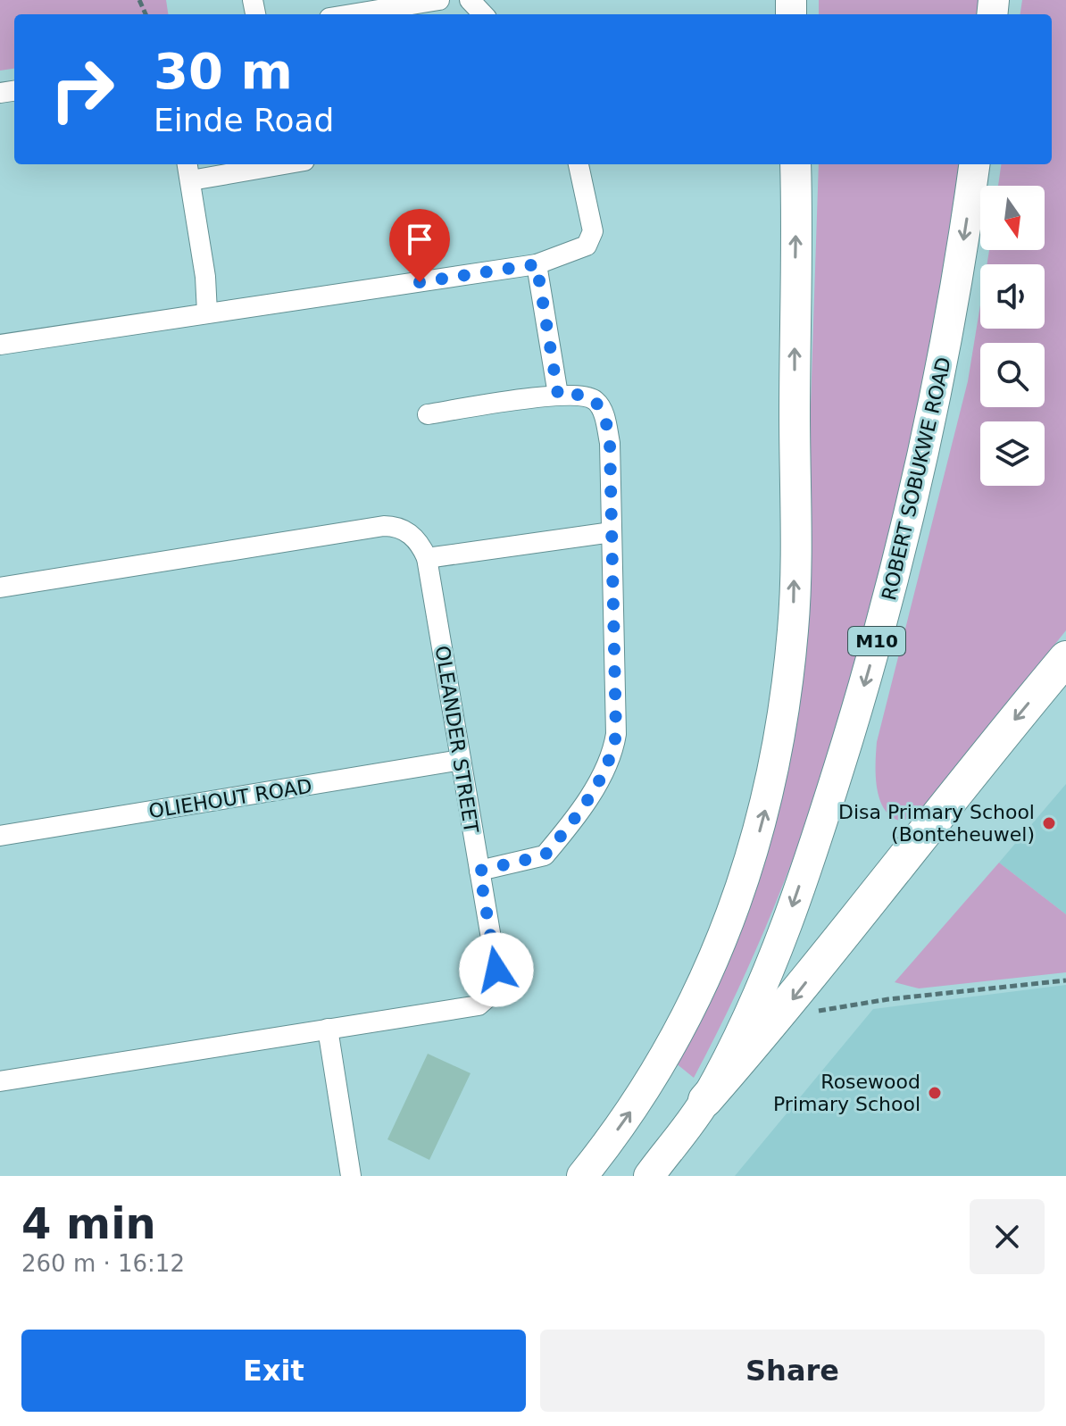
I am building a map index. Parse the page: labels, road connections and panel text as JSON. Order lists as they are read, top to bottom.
{
  "streets": {
    "main road": ["ROBERT SOBUKWE ROAD", "M10"],
    "street": ["OLEANDER STREET", "OLIEHOUT ROAD"]
  },
  "crossings": [
    ["OLEANDER STREET", "OLIEHOUT ROAD"]
  ],
  "places": ["Disa Primary School (Bonteheuwel)", "Rosewood Primary School"],
  "north": "bottom",
  "page": {
    "turn": ["30 m", "Einde Road"],
    "heading": ["4 min", "260 m · 16:12"],
    "buttons": ["Exit", "Share"]
  }
}
